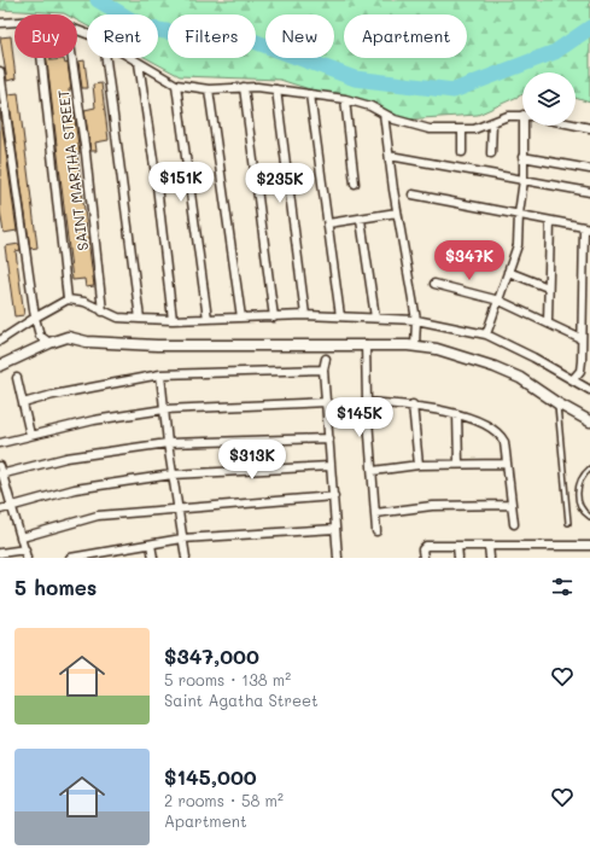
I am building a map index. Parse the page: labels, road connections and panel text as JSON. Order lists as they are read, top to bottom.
{
  "streets": {
    "street": ["SAINT MARTHA STREET"]
  },
  "page": {
    "chip": [
      "Buy",
      "Rent",
      "Filters",
      "New",
      "Apartment"
    ],
    "price": [
      "$151K",
      "$235K",
      "$347K",
      "$145K",
      "$313K"
    ],
    "heading": "5 homes",
    "list": [
      {
        "name": "$347,000",
        "note": "5 rooms · 138 m² · Saint Agatha Street"
      },
      {
        "name": "$145,000",
        "note": "2 rooms · 58 m² · Apartment"
      }
    ]
  }
}
